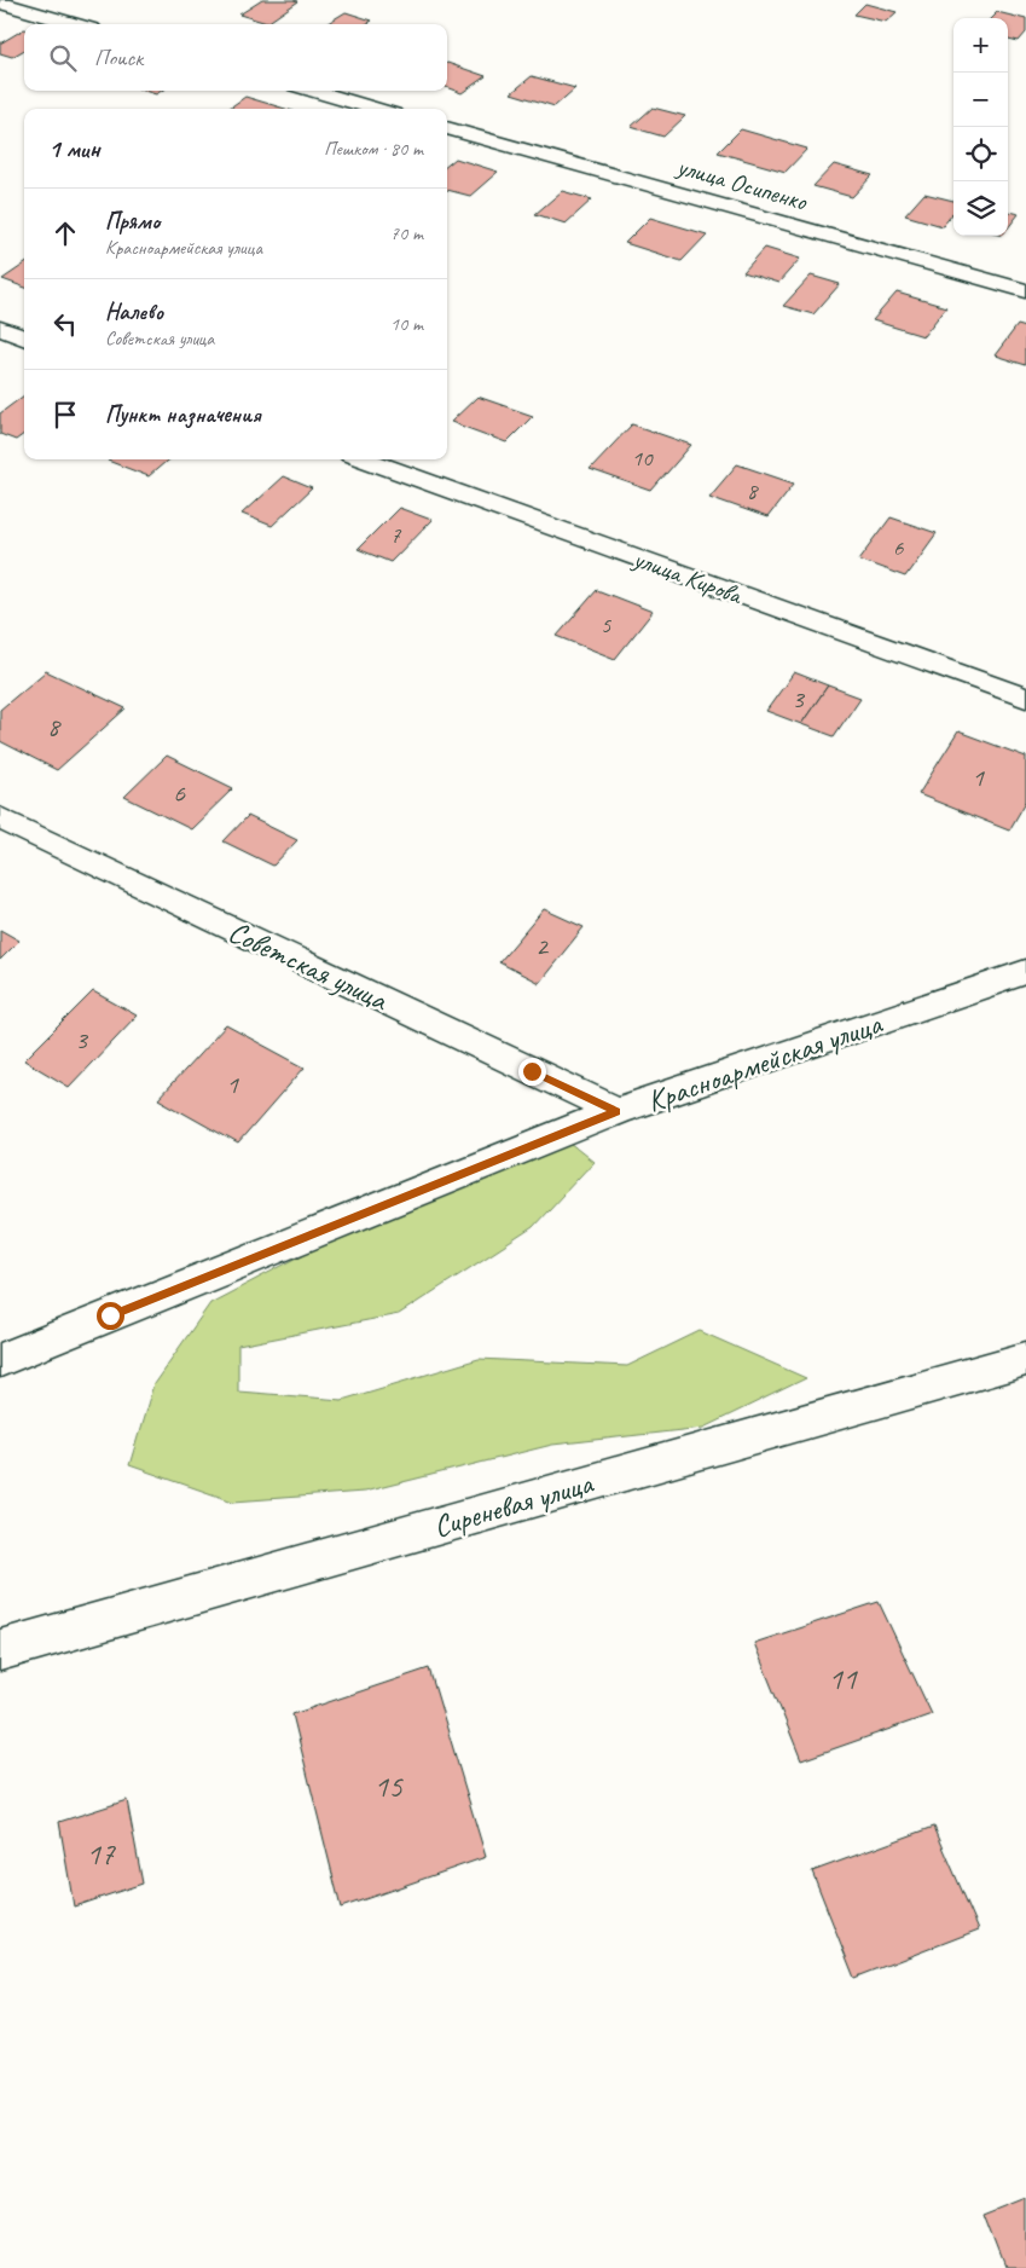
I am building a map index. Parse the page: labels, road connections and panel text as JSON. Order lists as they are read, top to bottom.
{
  "streets": {
    "street": [
      "улица Осипенко",
      "улица Кирова",
      "Советская улица",
      "Красноармейская улица",
      "Сиреневая улица"
    ]
  },
  "crossings": [
    ["Советская улица", "Красноармейская улица"]
  ],
  "house_numbers": [
    "10",
    "8",
    "7",
    "6",
    "5",
    "3",
    "8",
    "1",
    "6",
    "2",
    "3",
    "1",
    "11",
    "15",
    "17"
  ],
  "page": {
    "map_buttons": ["+", "−"],
    "search": "Поиск",
    "heading": ["1 мин", "Пешком · 80 m"],
    "list": [
      ["Прямо", "Красноармейская улица", "70 m"],
      ["Налево", "Советская улица", "10 m"],
      "Пункт назначения"
    ]
  }
}
